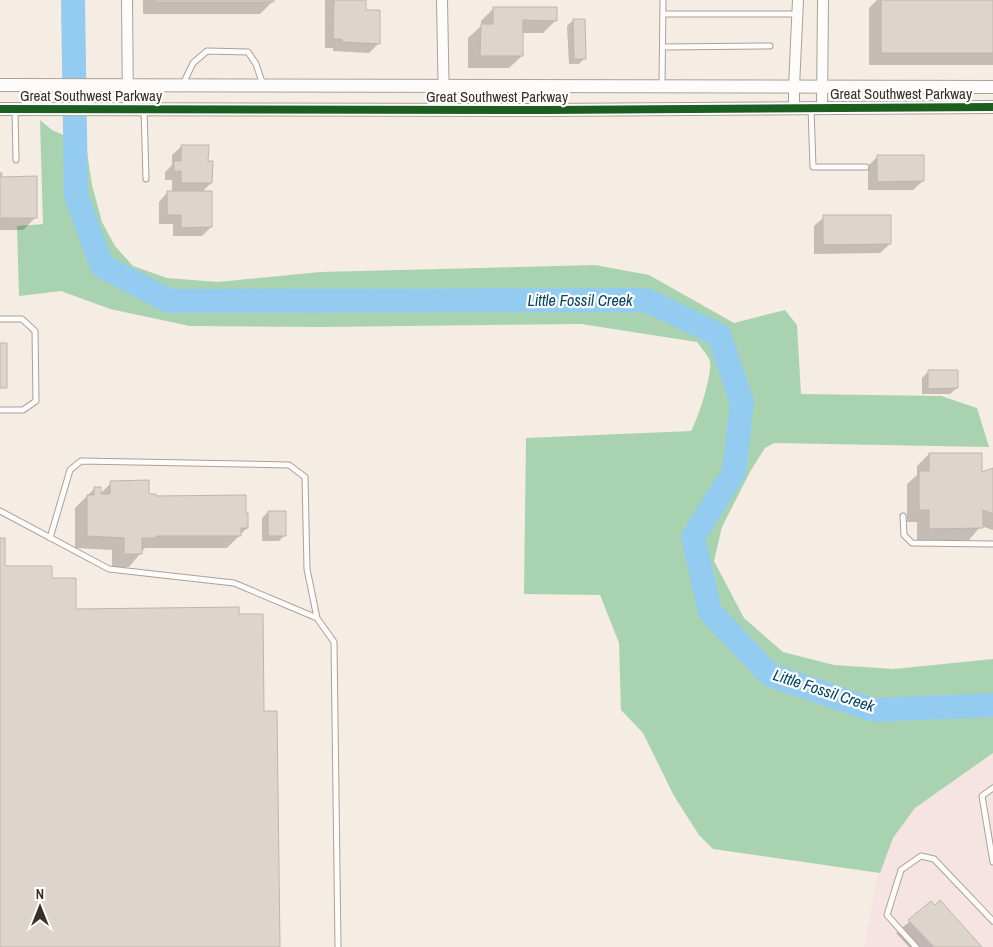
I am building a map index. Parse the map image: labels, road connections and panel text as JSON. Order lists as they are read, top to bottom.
{
  "streets": {
    "street": ["Great Southwest Parkway"]
  },
  "water": ["Little Fossil Creek"],
  "north": "top"
}
